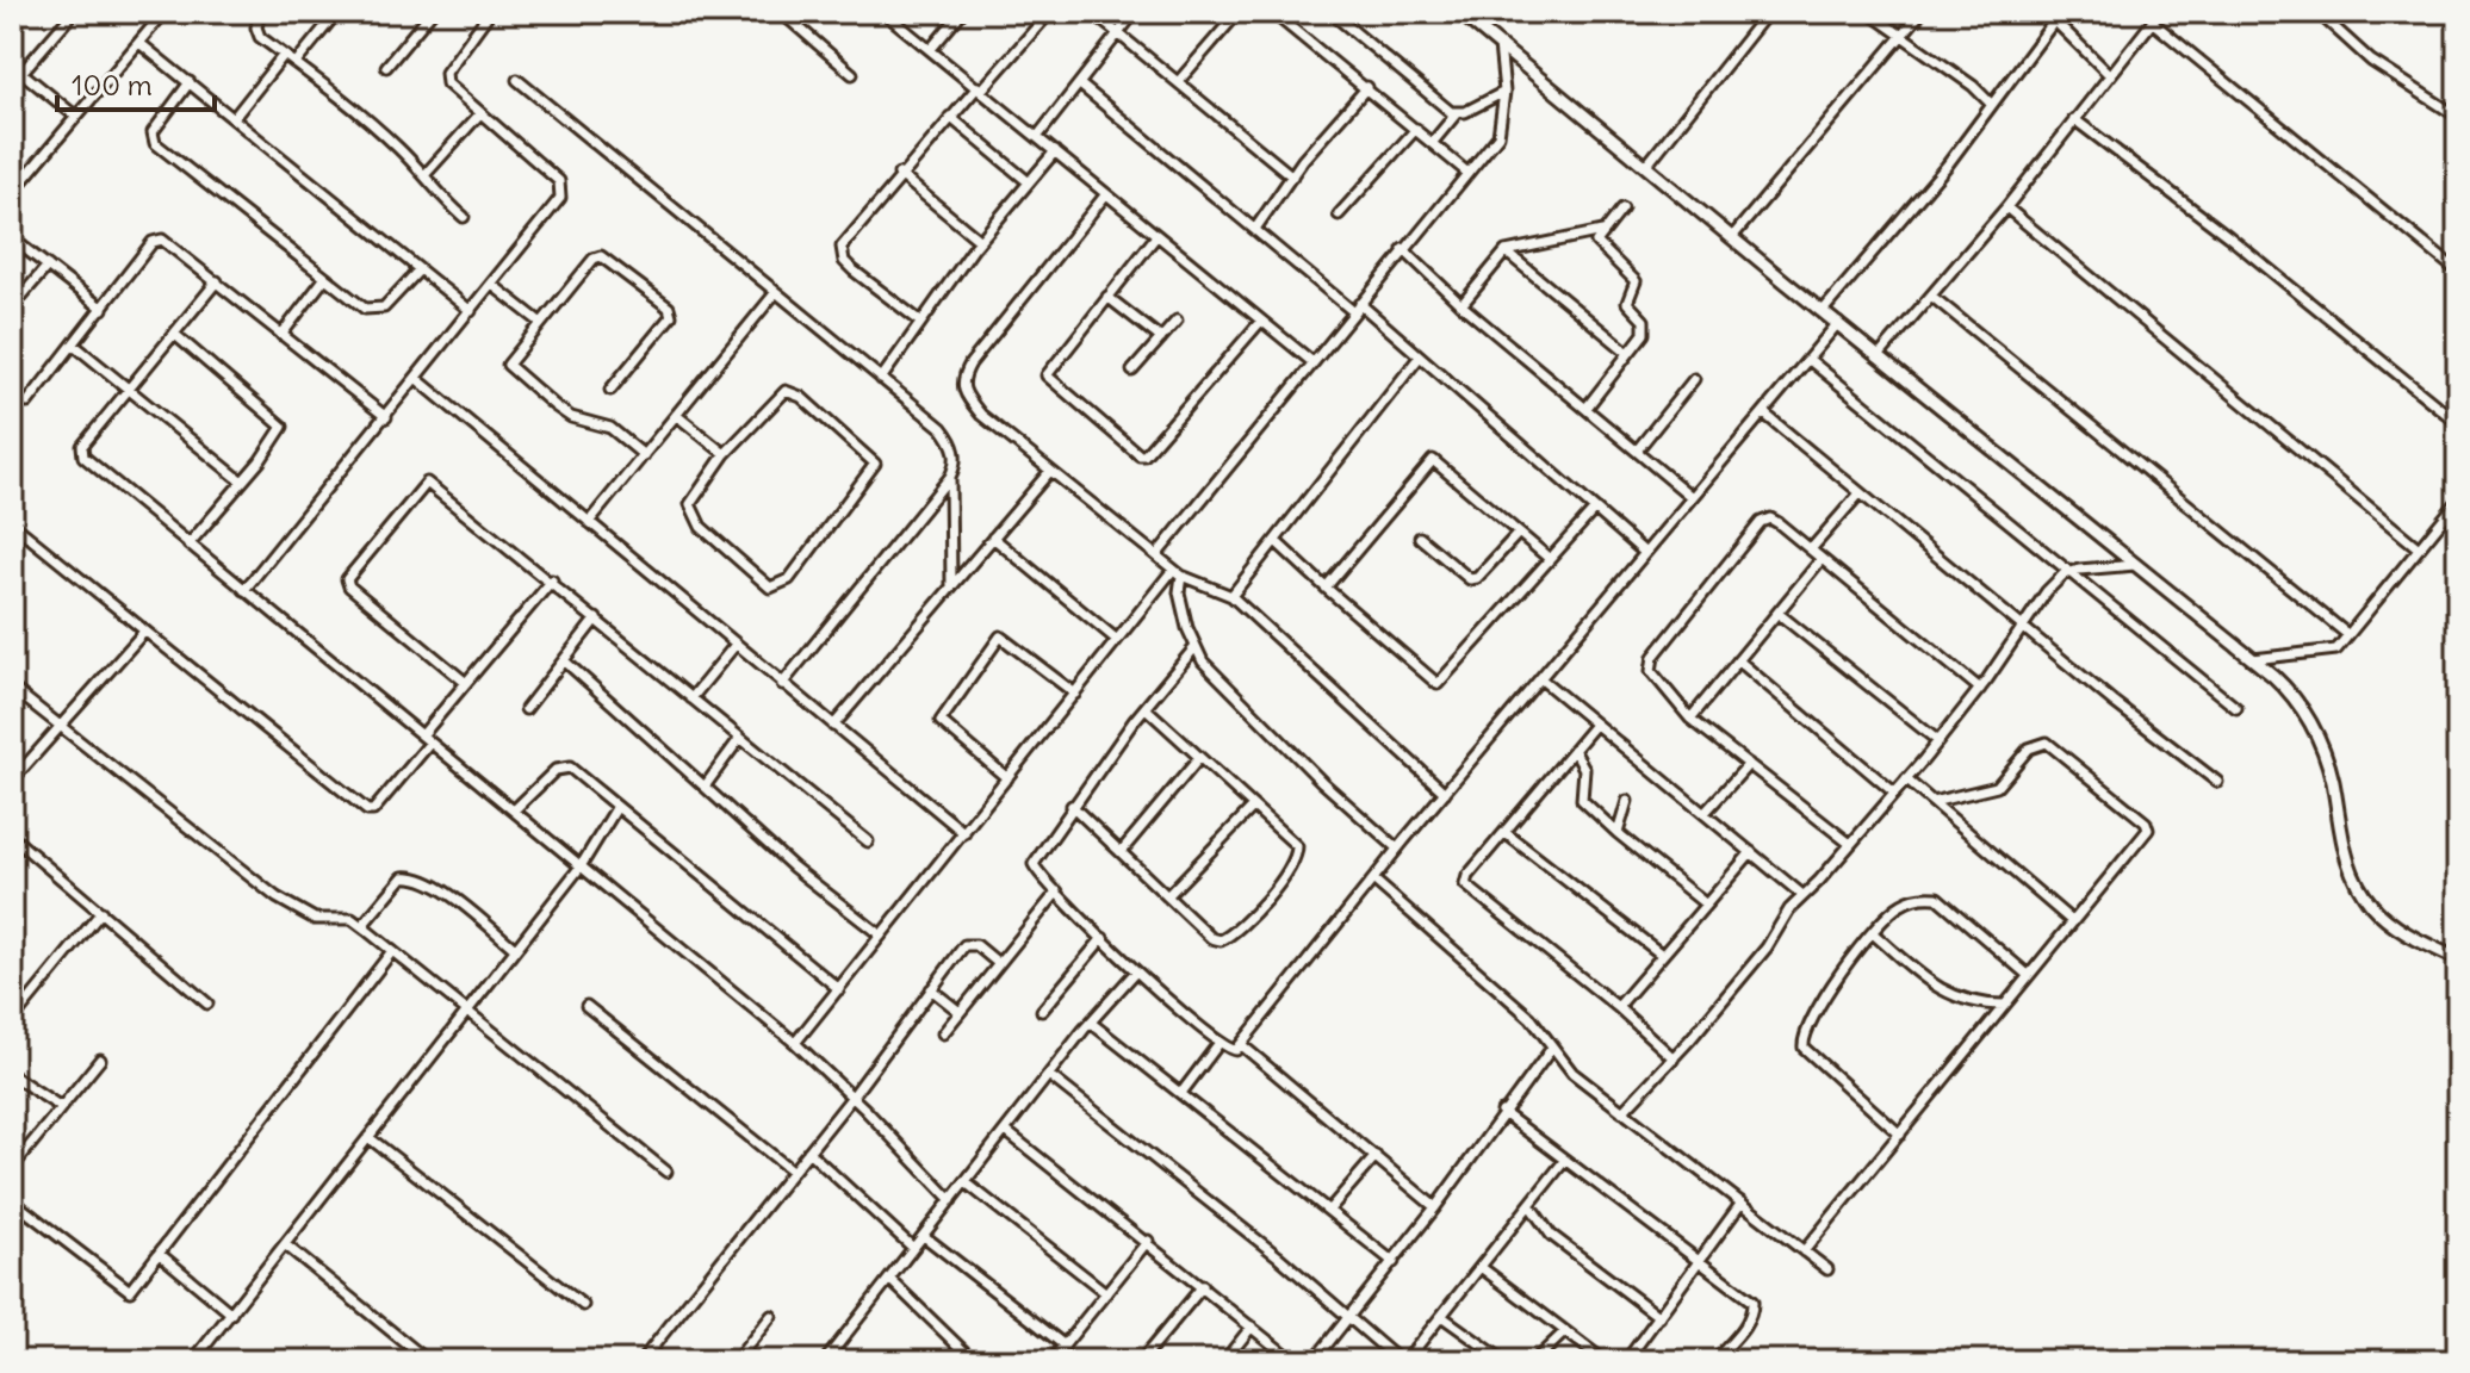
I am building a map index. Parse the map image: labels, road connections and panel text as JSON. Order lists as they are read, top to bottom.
{
  "scale_bar": "100 m"
}
